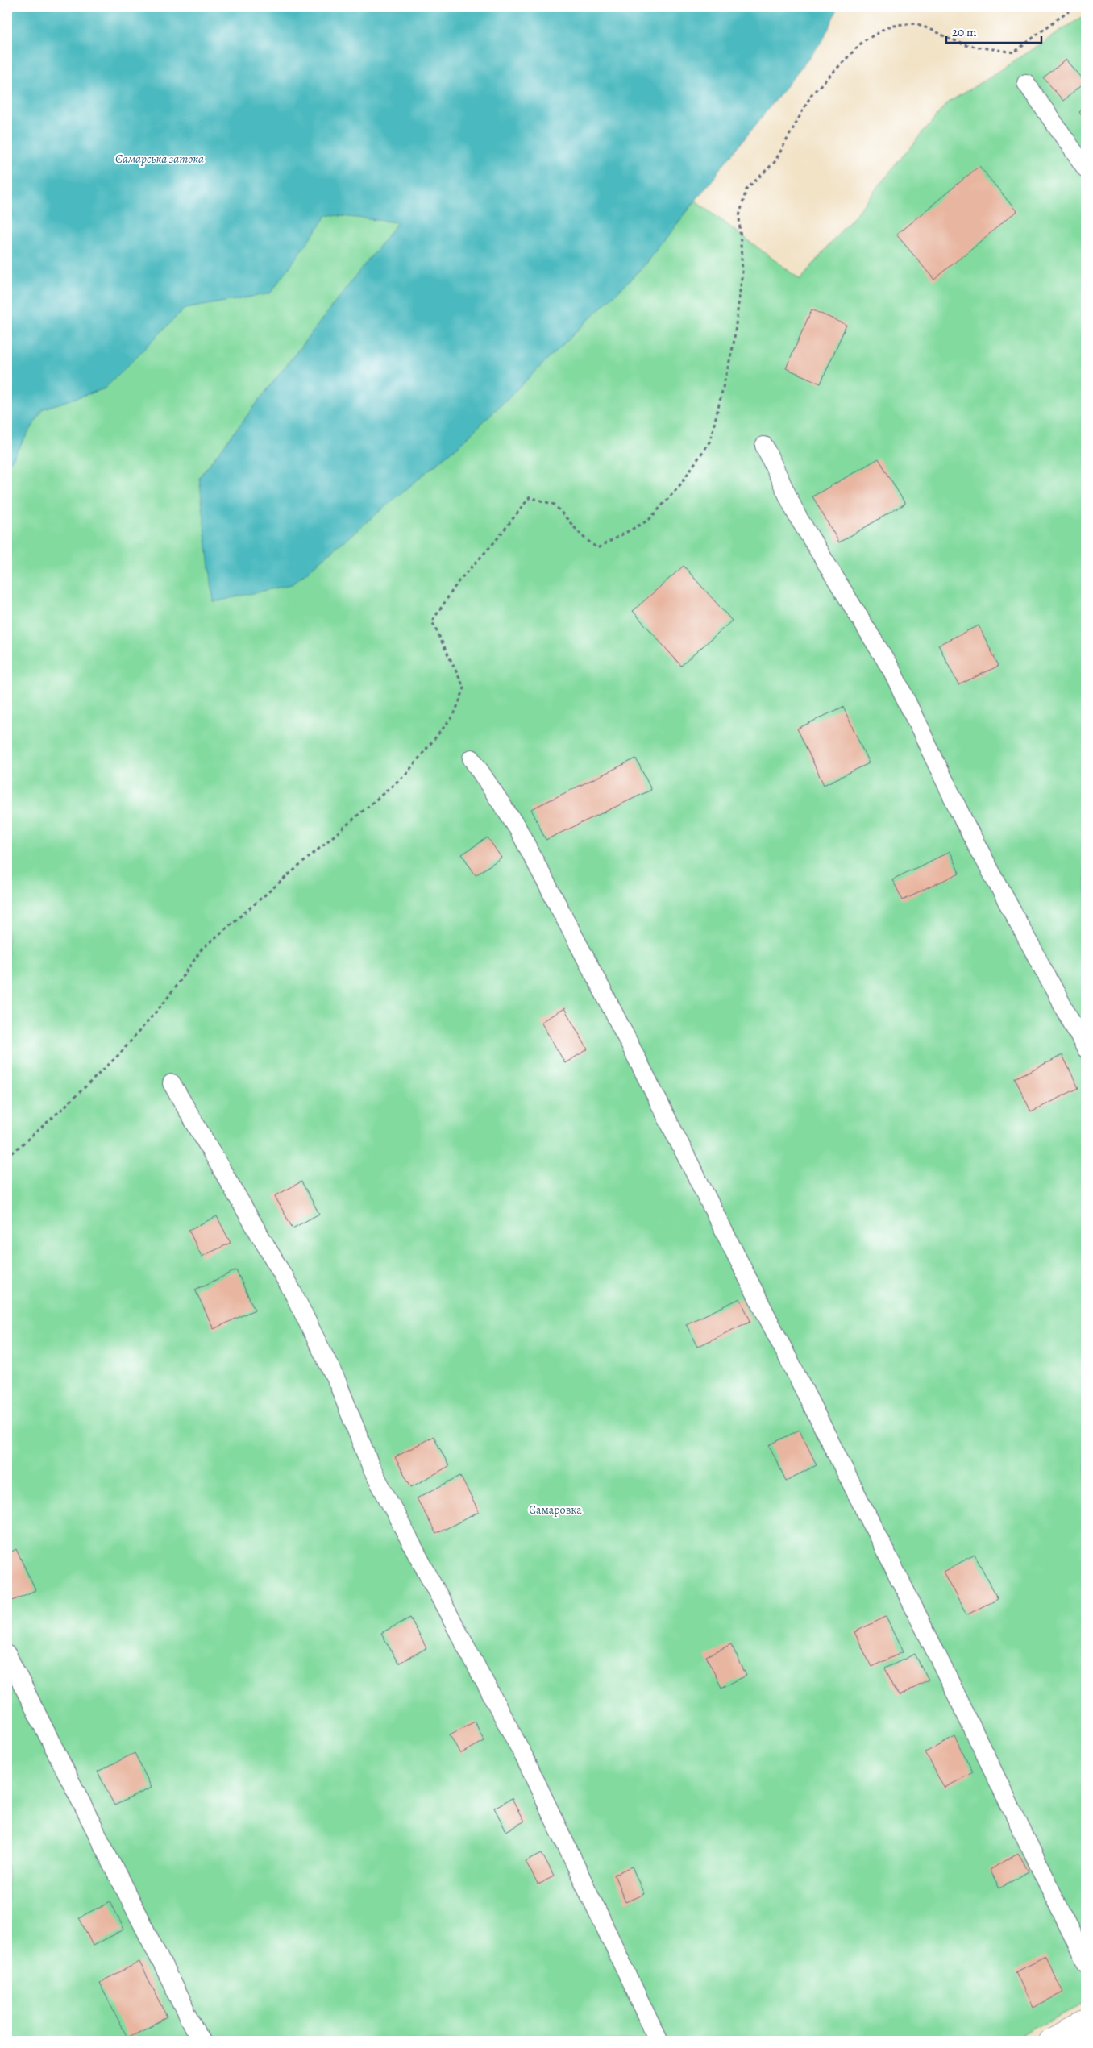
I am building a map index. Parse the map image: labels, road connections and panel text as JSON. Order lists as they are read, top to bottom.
{
  "water": ["Самарська затока"],
  "parks": ["Самаровка"],
  "scale_bar": "20 m"
}
